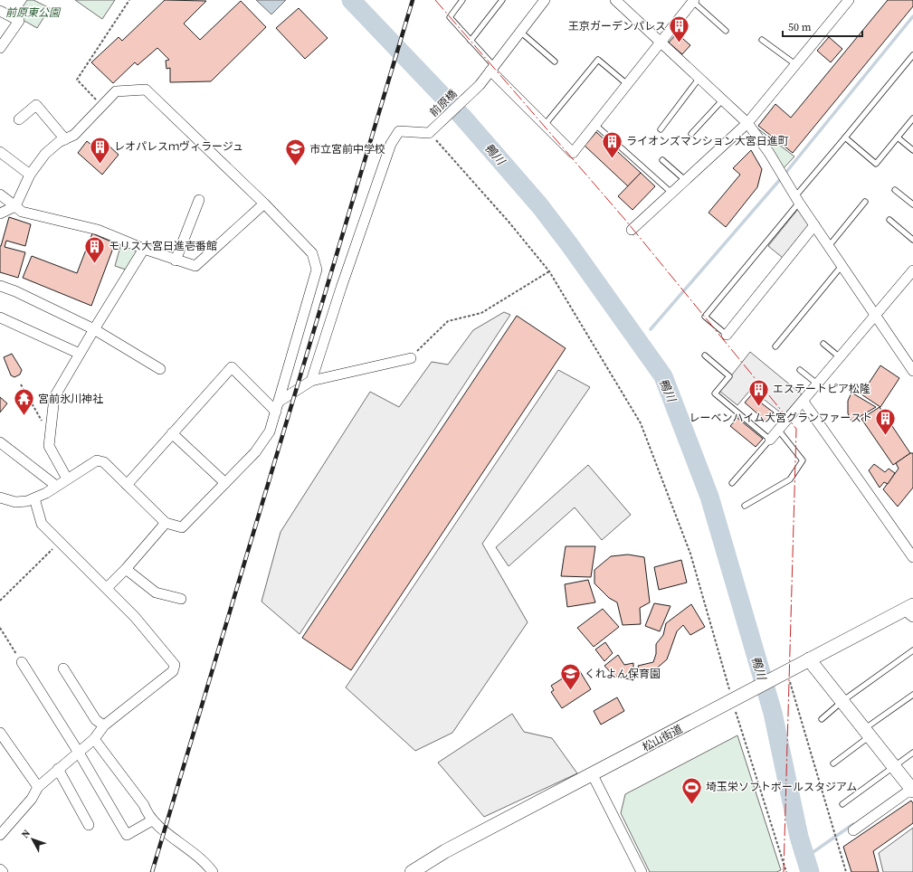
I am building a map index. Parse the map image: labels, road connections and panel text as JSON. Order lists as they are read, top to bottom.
{
  "streets": {
    "main road": ["松山街道"],
    "street": ["前原橋"]
  },
  "water": ["鴨川"],
  "parks": ["前原東公園"],
  "places": {
    "building": [
      "王京ガーデンパレス",
      "ライオンズマンション大宮日進町",
      "レオパレスｍヴィラージュ",
      "モリス大宮日進壱番館",
      "エステートピア松隆",
      "レーベンハイム大宮グランファースト"
    ],
    "school or university": ["市立宮前中学校", "くれよん保育園"],
    "temple": ["宮前氷川神社"],
    "sports": ["埼玉栄ソフトボールスタジアム"]
  },
  "scale_bar": "50 m",
  "north": "top left"
}
